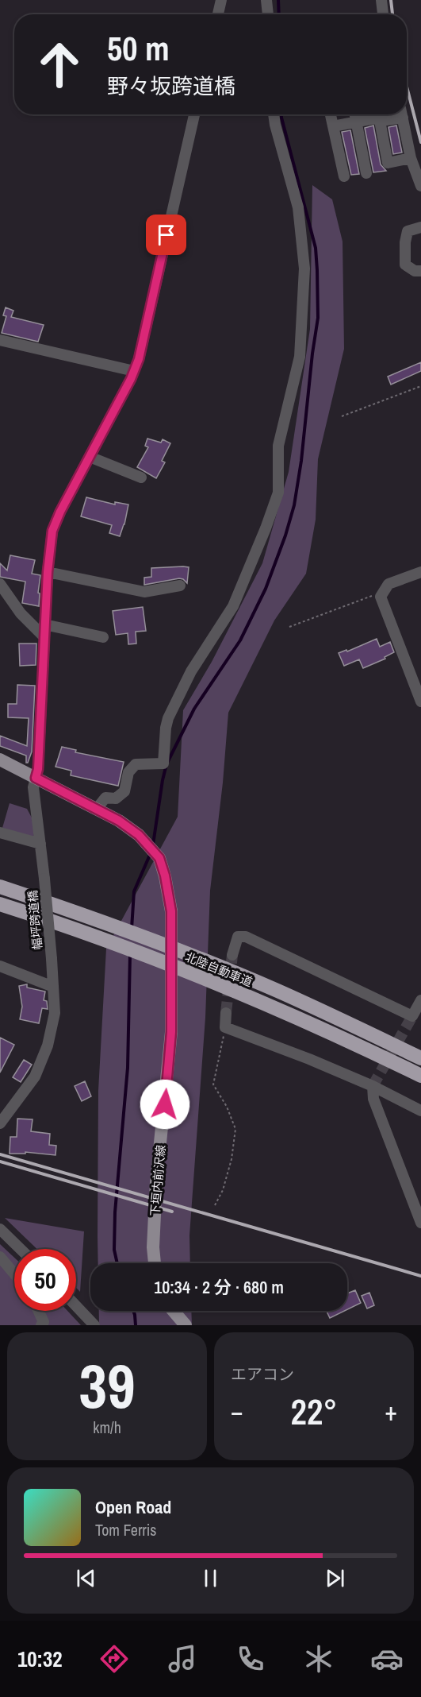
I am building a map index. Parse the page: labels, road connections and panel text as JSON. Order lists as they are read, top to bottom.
{
  "streets": {
    "highway": ["北陸自動車道"],
    "main road": ["下垣内前沢線"],
    "street": ["幅坪跨道橋"]
  },
  "page": {
    "turn": ["50 m", "野々坂跨道橋"],
    "limit": "50",
    "trip": "10:34 · 2 分 · 680 m",
    "tile": [
      ["39", "km/h"],
      "エアコン"
    ],
    "heat": ["−", "22°", "+"],
    "song": ["Open Road", "Tom Ferris"],
    "tabs": "10:32"
  }
}
